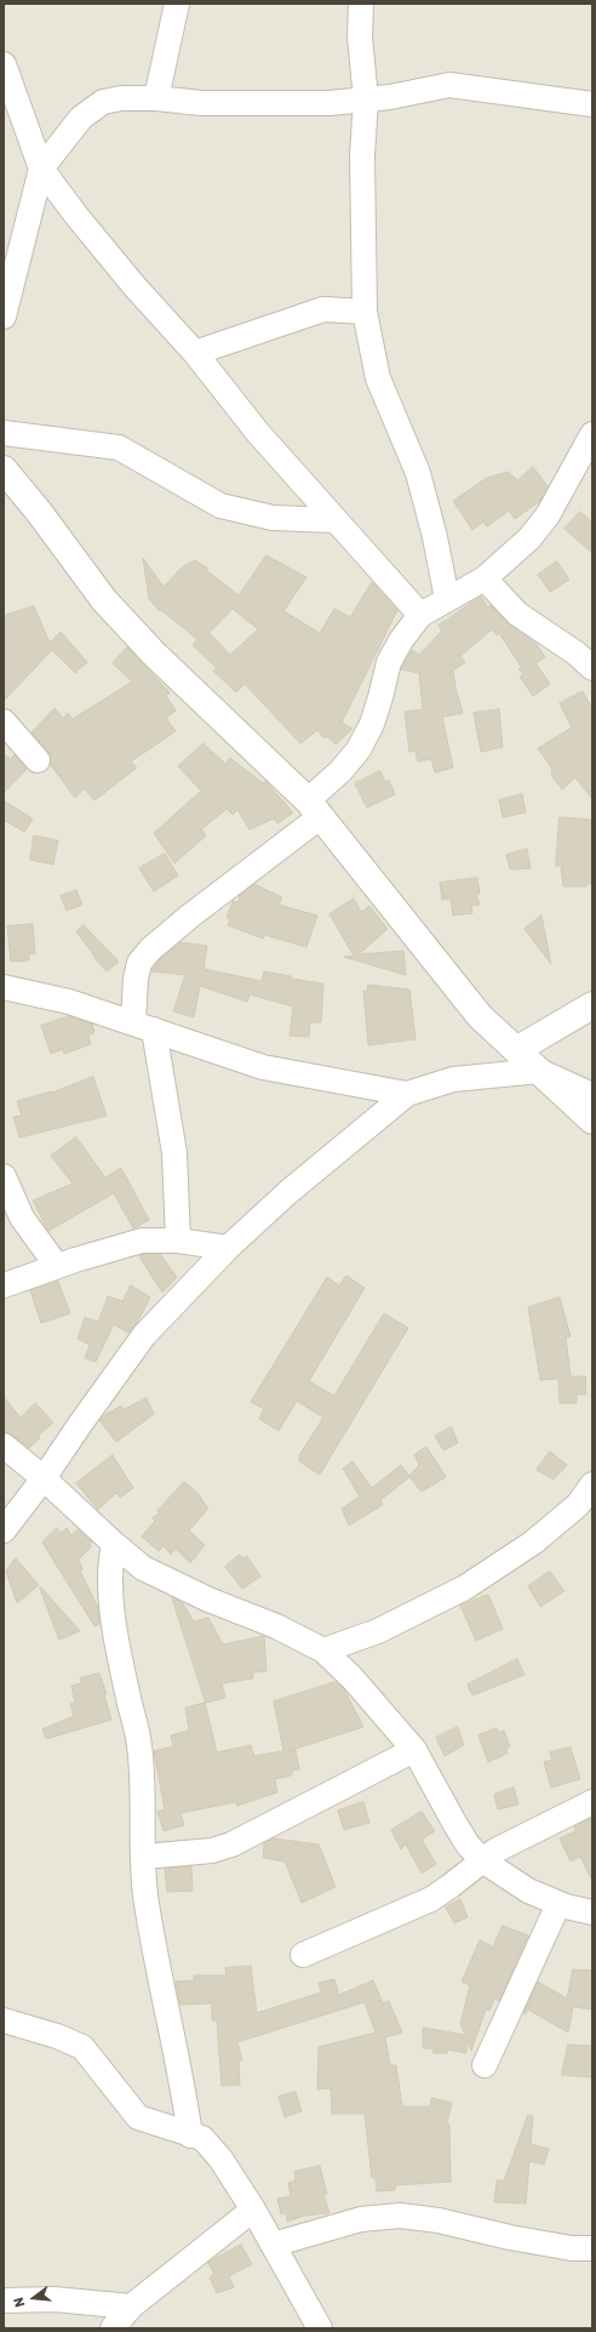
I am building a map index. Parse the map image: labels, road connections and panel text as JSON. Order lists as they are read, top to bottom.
{
  "north": "left"
}
